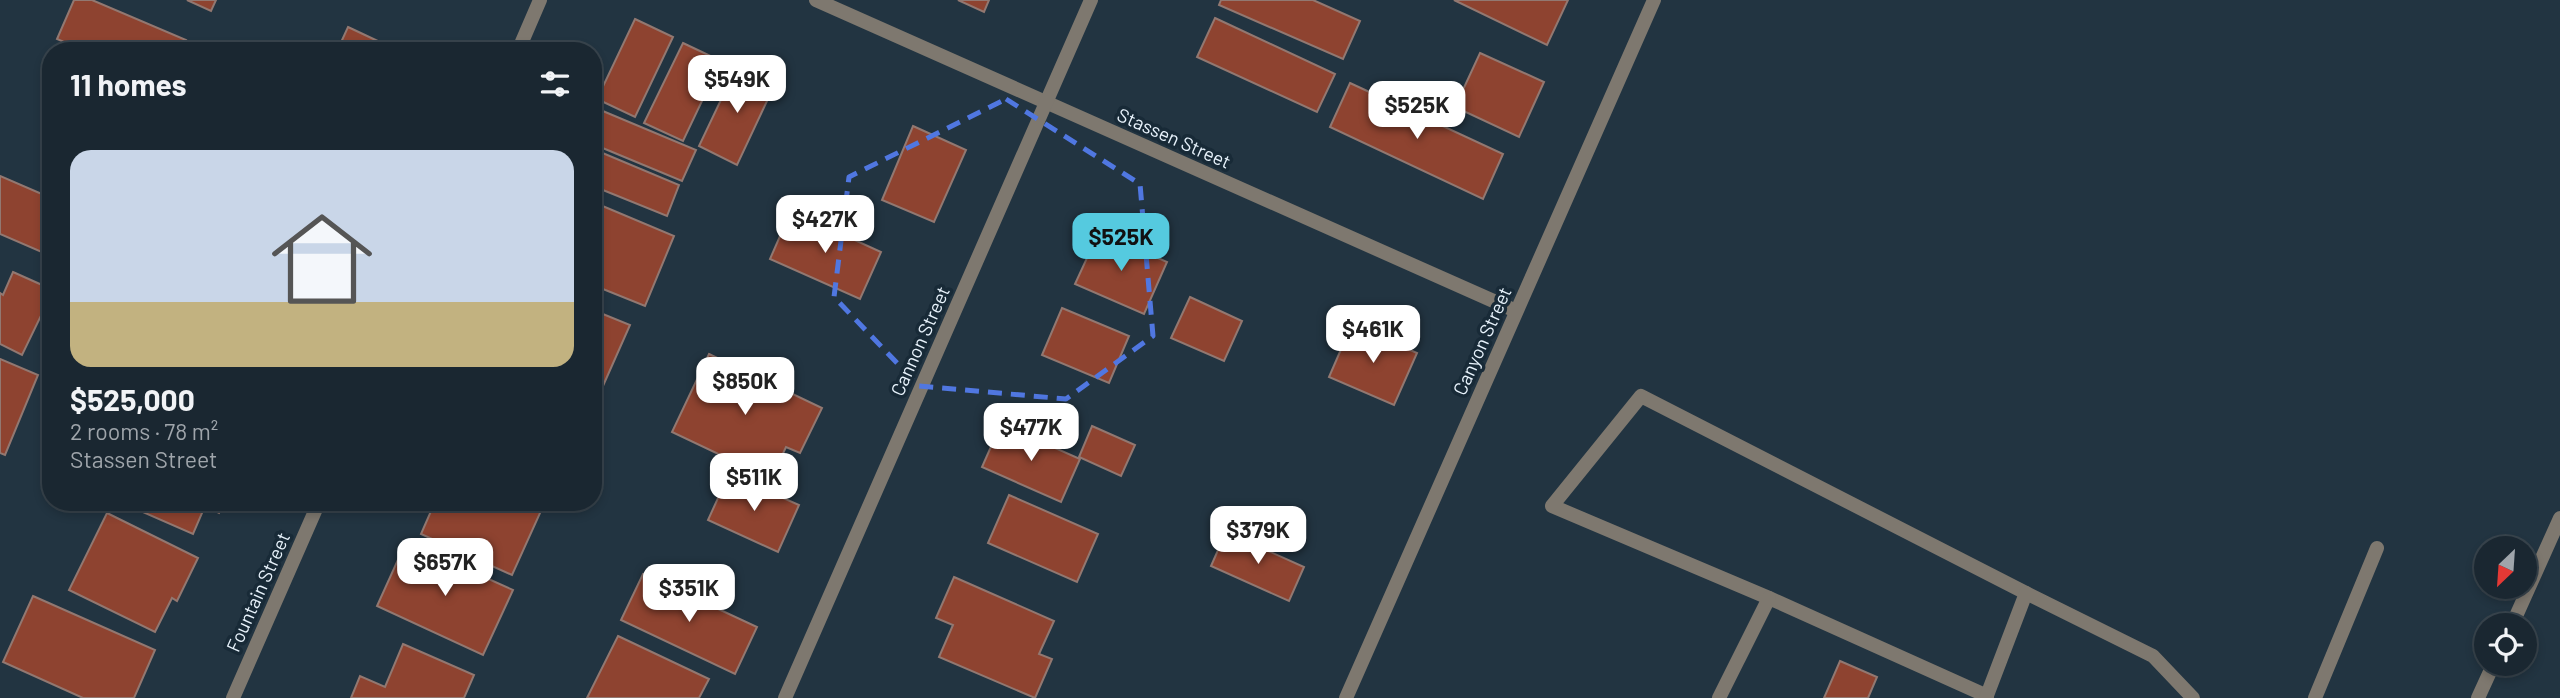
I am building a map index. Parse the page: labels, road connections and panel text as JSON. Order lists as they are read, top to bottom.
{
  "streets": {
    "street": [
      "Stassen Street",
      "Cannon Street",
      "Canyon Street",
      "Fountain Street"
    ]
  },
  "crossings": [
    ["Stassen Street", "Cannon Street"],
    ["Stassen Street", "Canyon Street"]
  ],
  "north": "bottom left",
  "page": {
    "heading": "11 homes",
    "price": [
      "$549K",
      "$525K",
      "$427K",
      "$525K",
      "$461K",
      "$850K",
      "$477K",
      "$511K",
      "$379K",
      "$657K",
      "$351K"
    ],
    "list": [
      {
        "name": "$525,000",
        "note": "2 rooms · 78 m² · Stassen Street"
      }
    ]
  }
}
